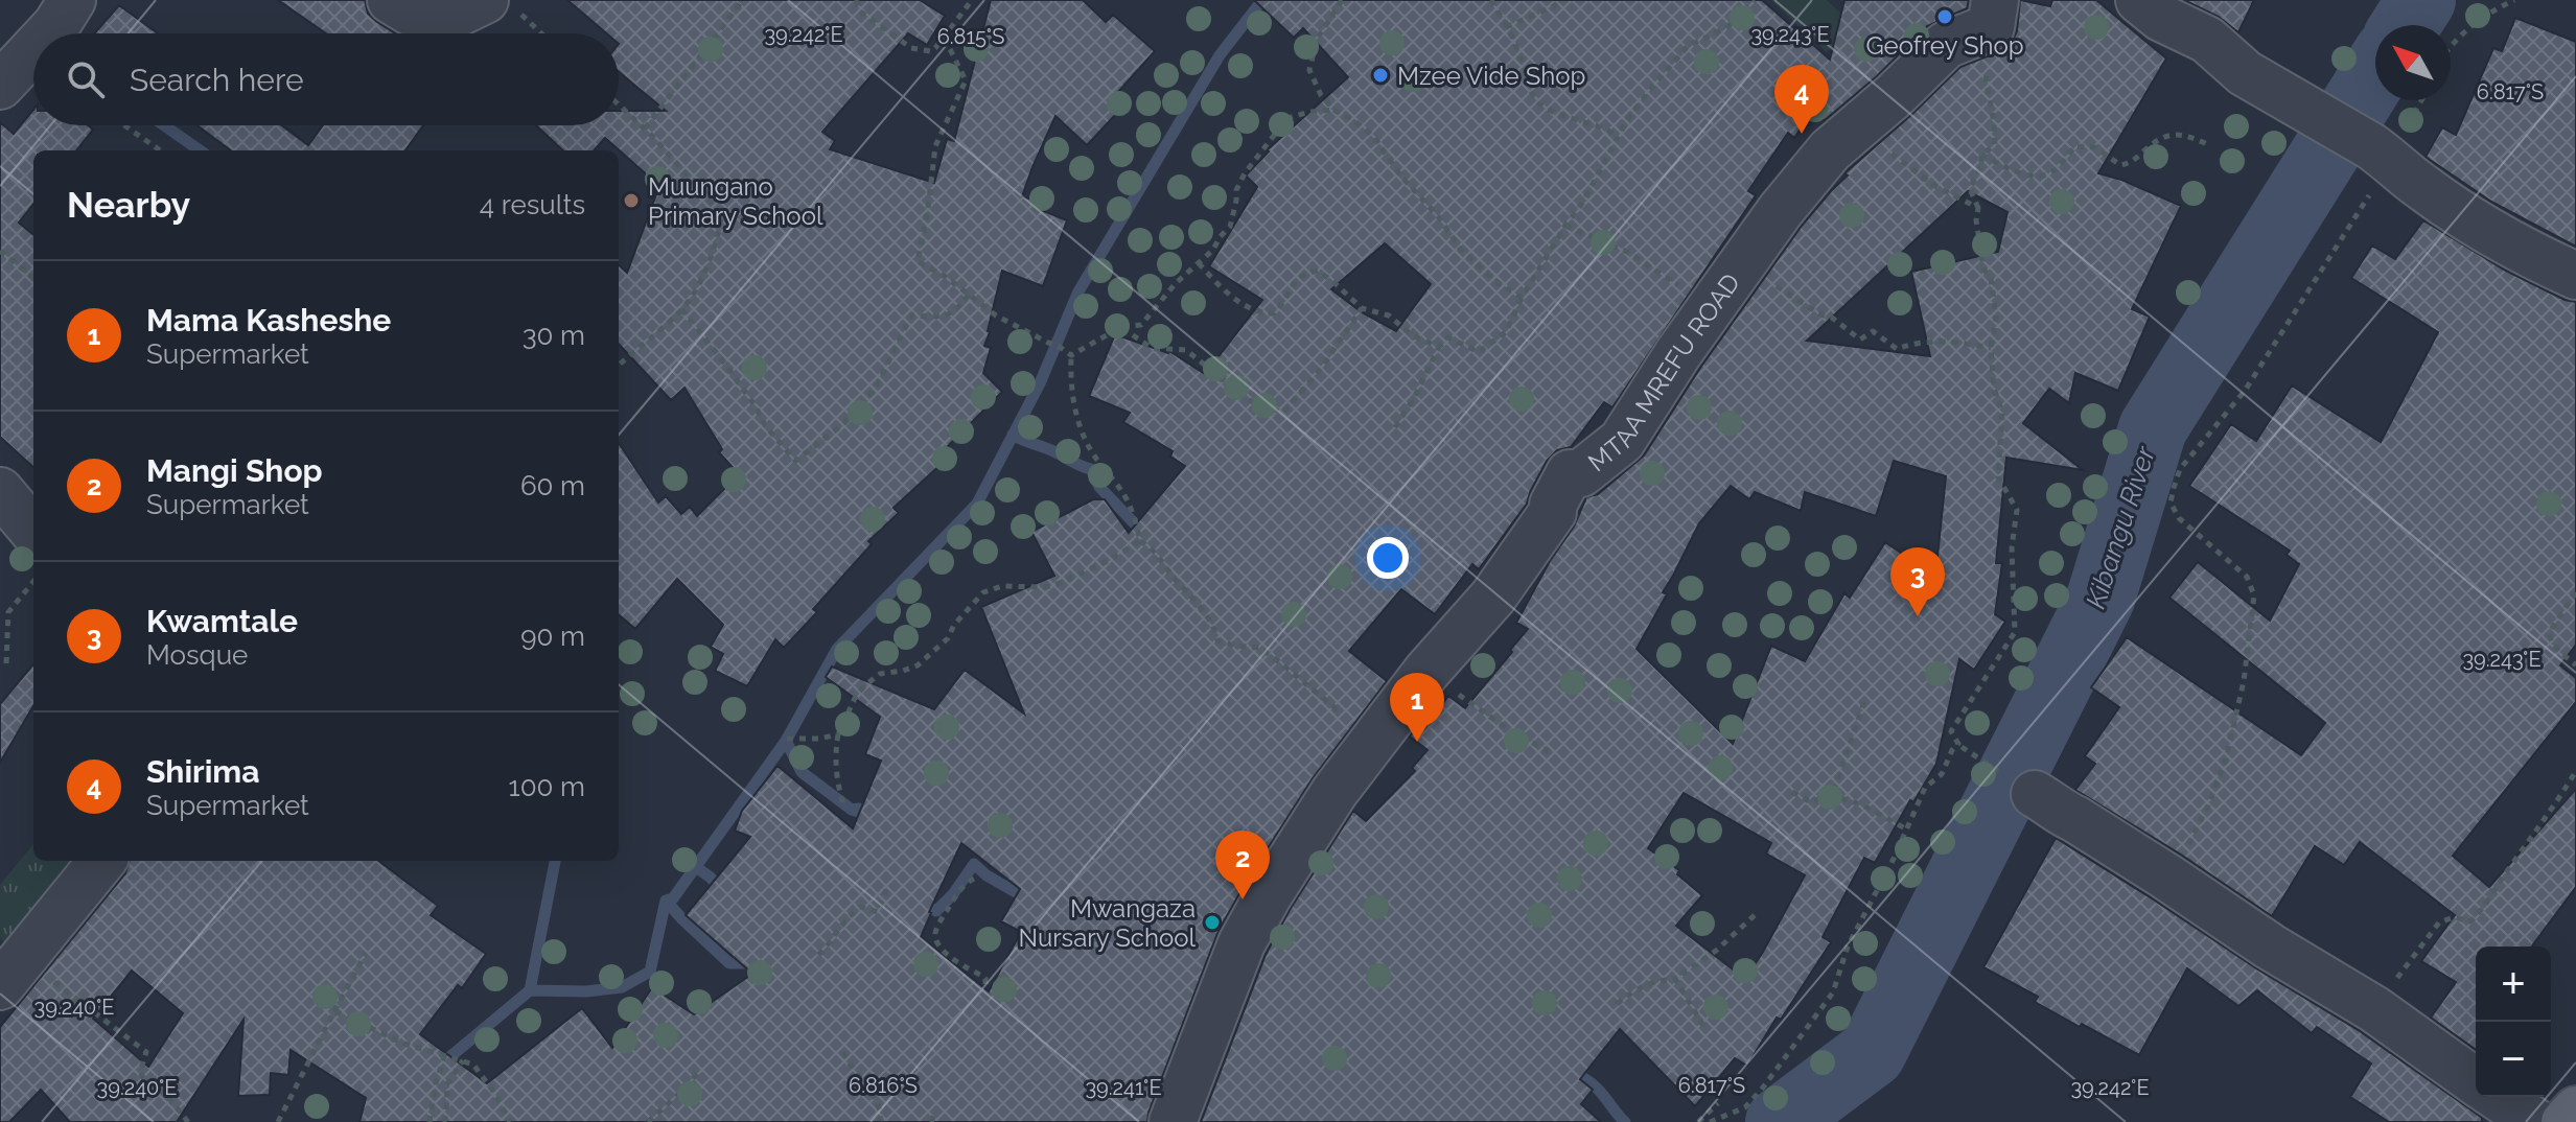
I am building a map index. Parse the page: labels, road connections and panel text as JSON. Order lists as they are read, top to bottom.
{
  "streets": {
    "street": ["MTAA MREFU ROAD"]
  },
  "water": ["Kibangu River"],
  "places": [
    "Geofrey Shop",
    "Mzee Vide Shop",
    "Muungano Primary School",
    "Mwangaza Nursary School"
  ],
  "north": "top left",
  "page": {
    "search": "Search here",
    "pins": [
      "4",
      "3",
      "1",
      "2"
    ],
    "heading": ["Nearby", "4 results"],
    "list": [
      {
        "mark": "1",
        "name": "Mama Kasheshe",
        "note": "Supermarket",
        "value": "30 m"
      },
      {
        "mark": "2",
        "name": "Mangi Shop",
        "note": "Supermarket",
        "value": "60 m"
      },
      {
        "mark": "3",
        "name": "Kwamtale",
        "note": "Mosque",
        "value": "90 m"
      },
      {
        "mark": "4",
        "name": "Shirima",
        "note": "Supermarket",
        "value": "100 m"
      }
    ],
    "map_buttons": ["+", "−"]
  },
  "coordinates": [
    "39.242°E",
    "39.243°E",
    "6.815°S",
    "6.817°S",
    "39.240°E",
    "6.816°S",
    "39.241°E"
  ]
}
